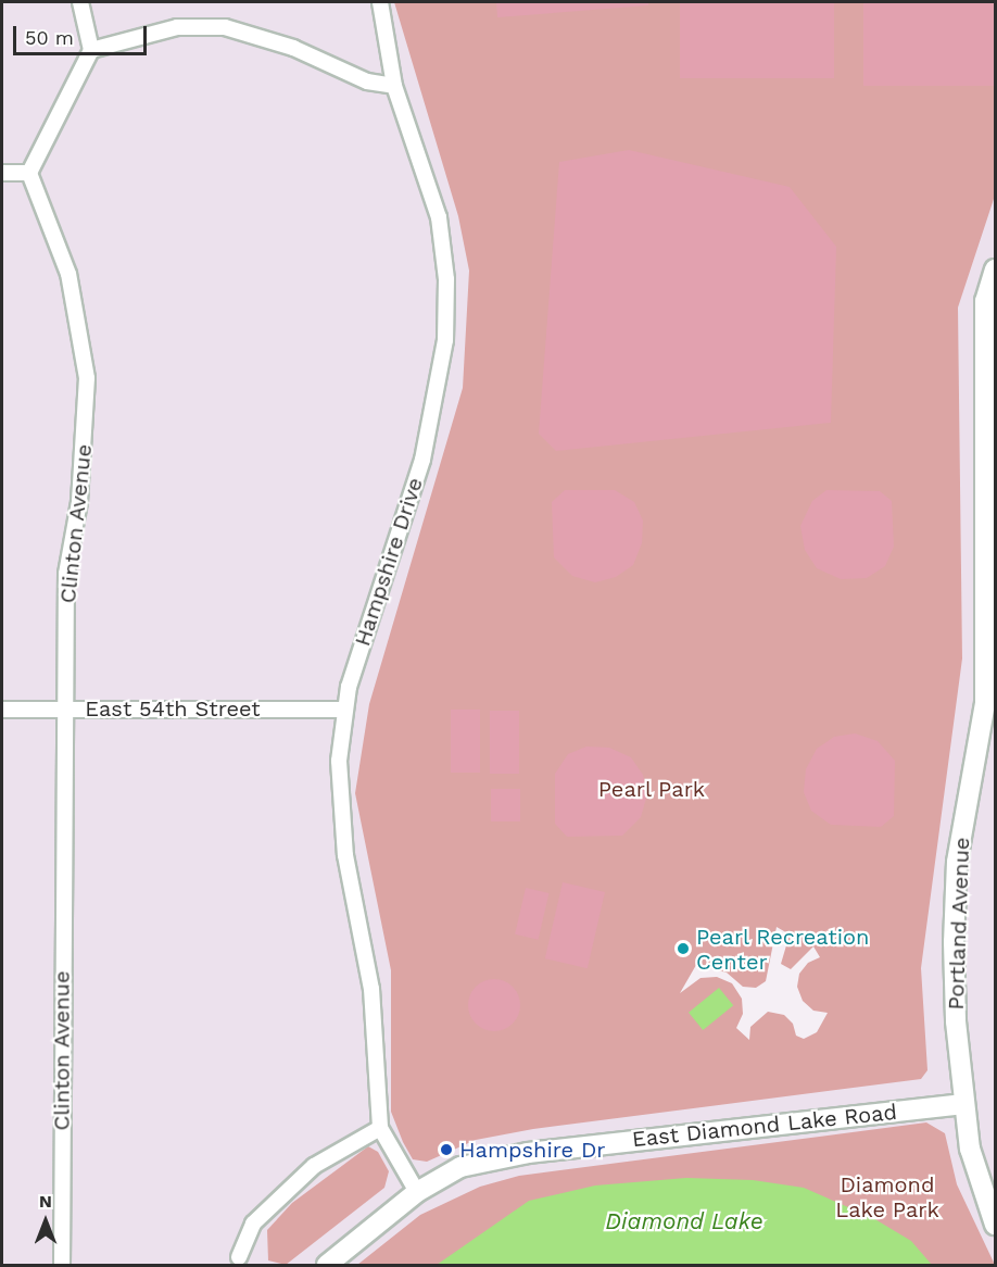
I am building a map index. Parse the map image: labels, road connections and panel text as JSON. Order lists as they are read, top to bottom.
{
  "streets": {
    "street": [
      "Clinton Avenue",
      "Hampshire Drive",
      "East 54th Street",
      "Portland Avenue",
      "East Diamond Lake Road"
    ]
  },
  "crossings": [
    ["Clinton Avenue", "East 54th Street"],
    ["Hampshire Drive", "East 54th Street"],
    ["Hampshire Drive", "East Diamond Lake Road"],
    ["Portland Avenue", "East Diamond Lake Road"]
  ],
  "water": ["Diamond Lake"],
  "parks": ["Pearl Park", "Diamond Lake Park"],
  "places": ["Pearl Recreation Center", "Hampshire Dr"],
  "scale_bar": "50 m",
  "north": "top"
}
